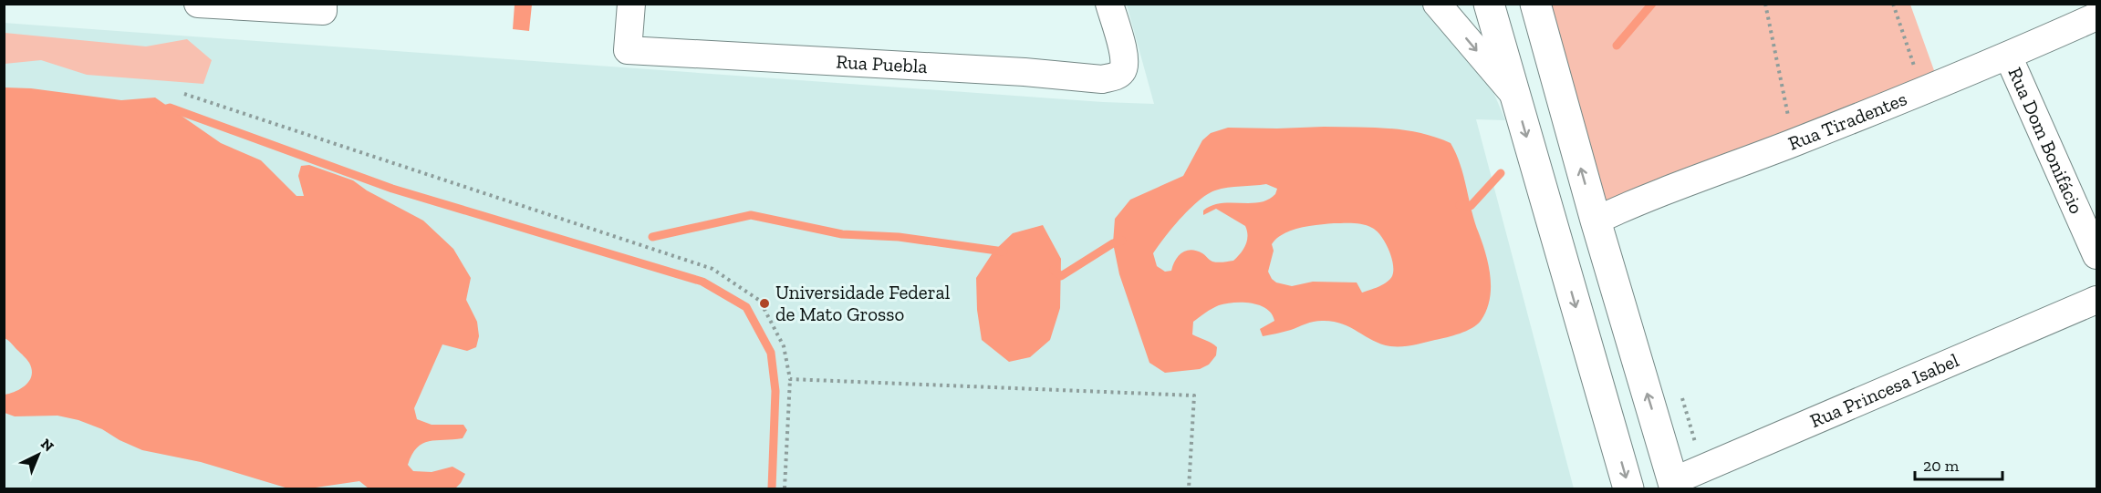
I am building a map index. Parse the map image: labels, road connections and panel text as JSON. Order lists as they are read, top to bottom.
{
  "streets": {
    "street": [
      "Rua Puebla",
      "Rua Tiradentes",
      "Rua Dom Bonifácio",
      "Rua Princesa Isabel"
    ]
  },
  "crossings": [
    ["Rua Tiradentes", "Rua Dom Bonifácio"]
  ],
  "places": ["Universidade Federal de Mato Grosso"],
  "scale_bar": "20 m",
  "north": "top right"
}
